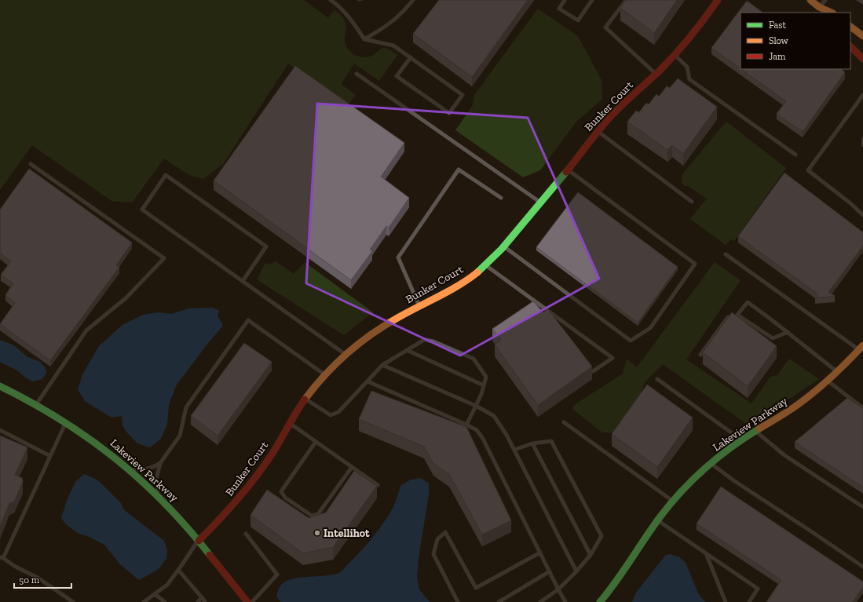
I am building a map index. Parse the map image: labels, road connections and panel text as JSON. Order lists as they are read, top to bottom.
{
  "streets": {
    "street": ["Bunker Court", "Lakeview Parkway"]
  },
  "crossings": [
    ["Bunker Court", "Lakeview Parkway"]
  ],
  "places": ["Intellihot"],
  "legend": ["Fast", "Slow", "Jam"],
  "scale_bar": "50 m"
}
